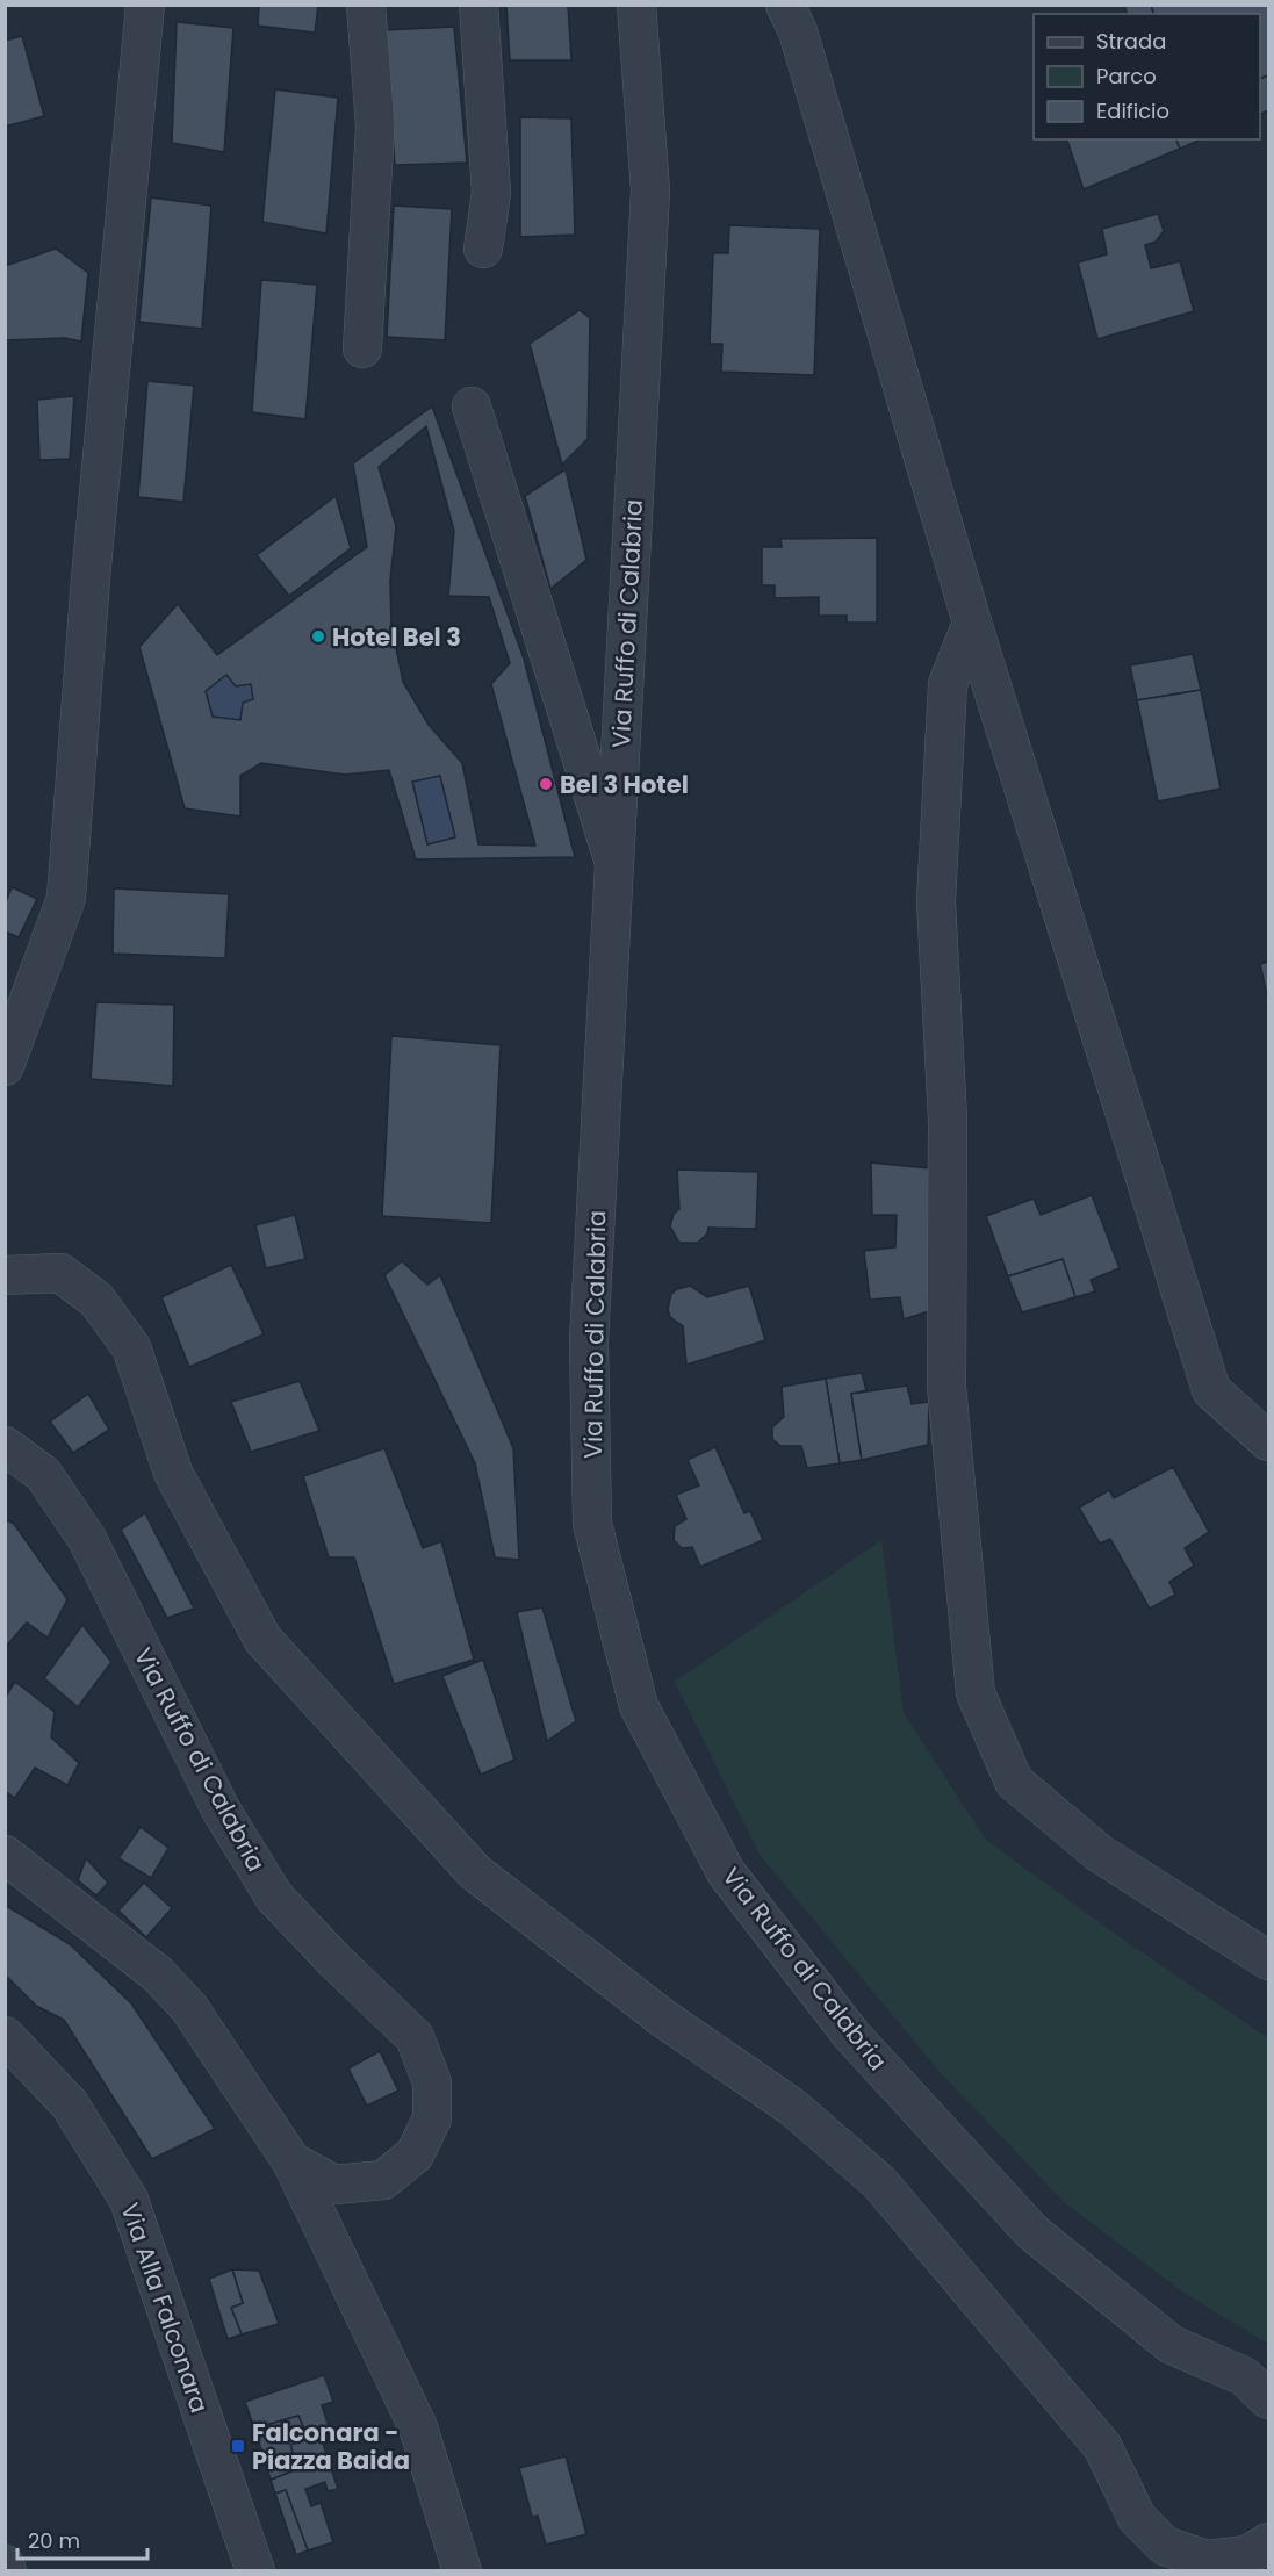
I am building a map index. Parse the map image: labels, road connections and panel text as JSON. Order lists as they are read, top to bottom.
{
  "streets": {
    "street": ["Via Ruffo di Calabria", "Via Alla Falconara"]
  },
  "places": {
    "other": ["Hotel Bel 3", "Bel 3 Hotel"],
    "transit": ["Falconara - Piazza Baida"]
  },
  "legend": ["Strada", "Parco", "Edificio"],
  "scale_bar": "20 m"
}
